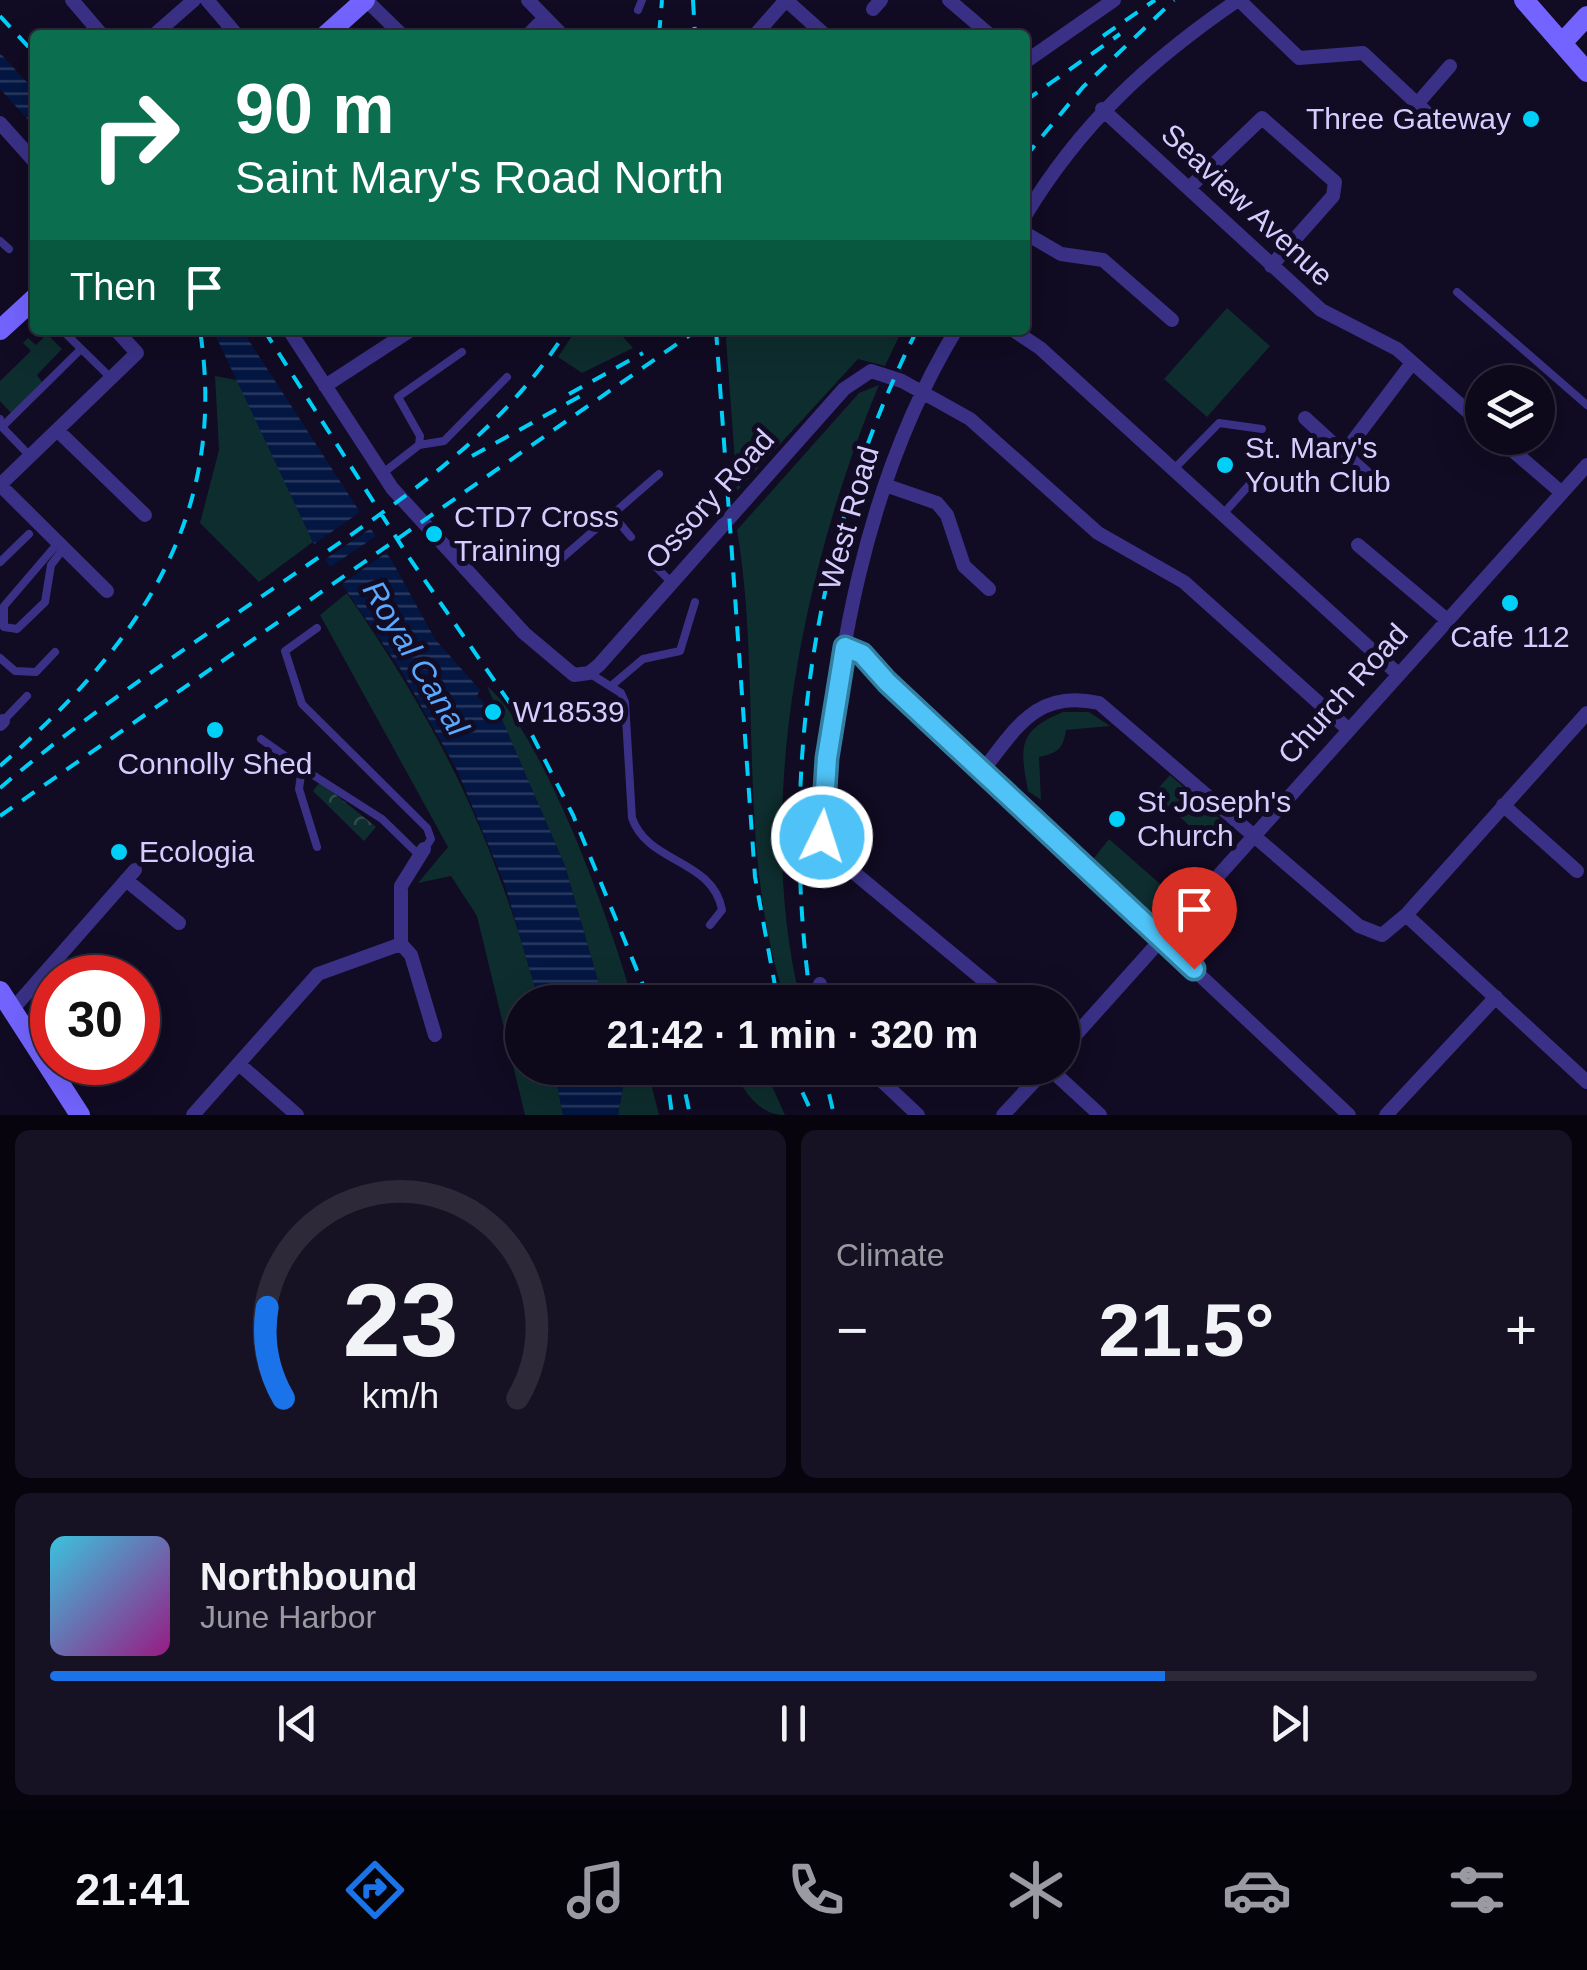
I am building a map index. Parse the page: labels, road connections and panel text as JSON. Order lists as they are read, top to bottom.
{
  "streets": {
    "street": [
      "Seaview Avenue",
      "Ossory Road",
      "West Road",
      "Church Road"
    ]
  },
  "crossings": [
    ["Ossory Road", "West Road"]
  ],
  "water": ["Royal Canal"],
  "places": [
    "Three Gateway",
    "St. Mary's Youth Club",
    "CTD7 Cross Training",
    "Cafe 112",
    "W18539",
    "Connolly Shed",
    "St Joseph's Church",
    "Ecologia"
  ],
  "page": {
    "turn": ["90 m", "Saint Mary's Road North"],
    "then": "Then",
    "limit": "30",
    "trip": "21:42 · 1 min · 320 m",
    "tile": "Climate",
    "heat": ["−", "21.5°", "+"],
    "song": ["Northbound", "June Harbor"],
    "tabs": "21:41",
    "gauge": ["23", "km/h"]
  }
}
